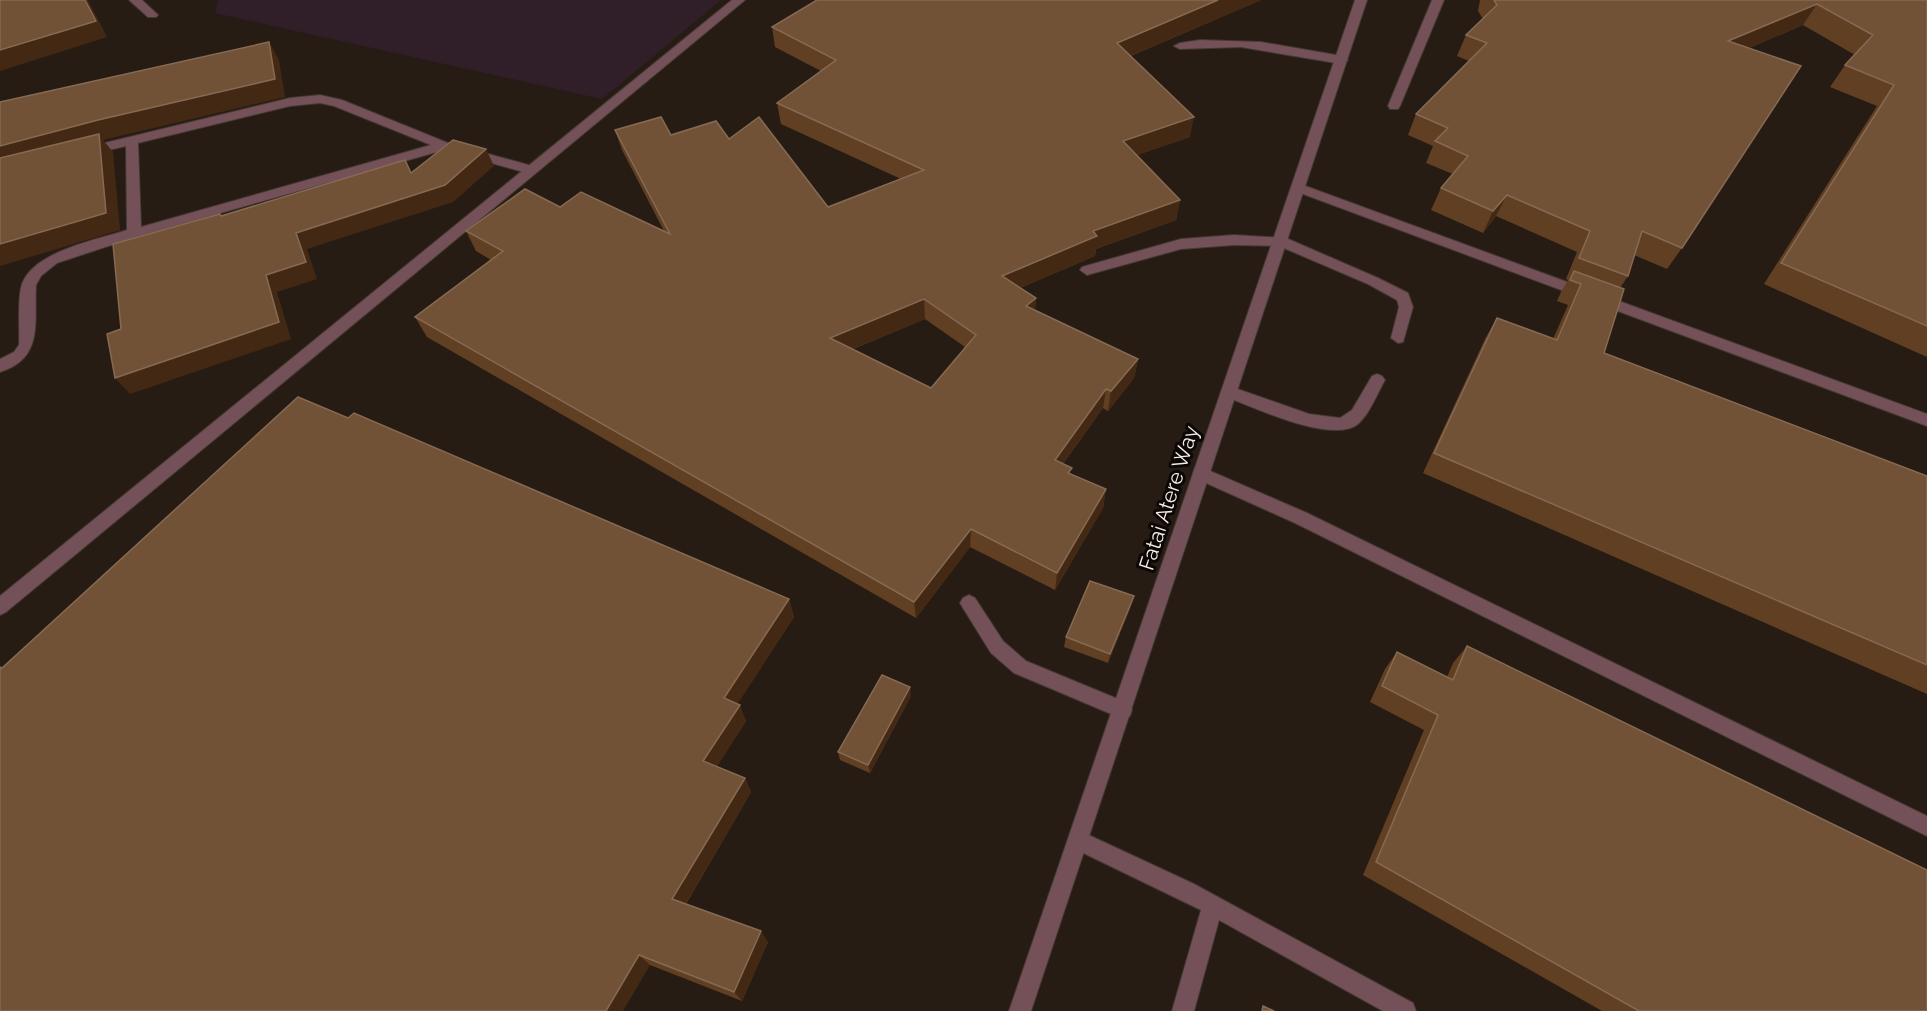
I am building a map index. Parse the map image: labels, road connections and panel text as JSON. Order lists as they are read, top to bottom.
{
  "streets": {
    "street": ["Fatai Atere Way"]
  }
}
